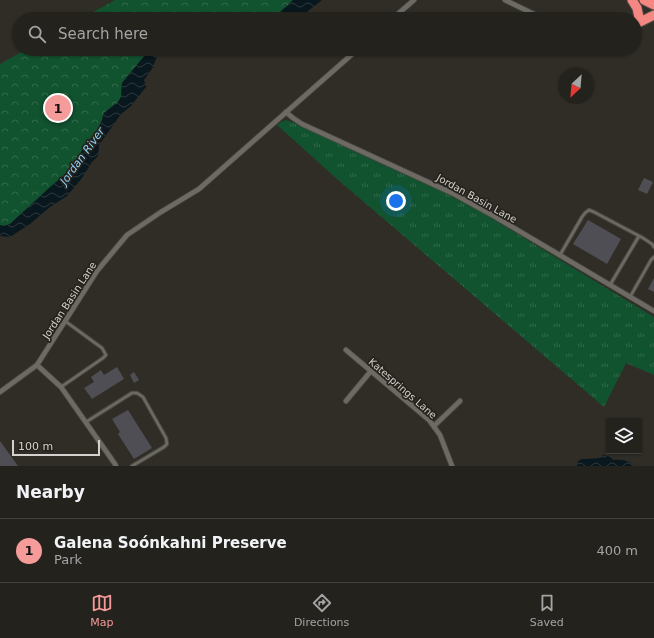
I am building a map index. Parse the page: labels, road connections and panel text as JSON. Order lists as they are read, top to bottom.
{
  "streets": {
    "street": ["Jordan Basin Lane", "Katesprings Lane"]
  },
  "water": ["Jordan River"],
  "scale_bar": "100 m",
  "north": "bottom left",
  "page": {
    "search": "Search here",
    "pins": "1",
    "scale": "100 m",
    "heading": "Nearby",
    "list": [
      {
        "mark": "1",
        "name": "Galena Soónkahni Preserve",
        "note": "Park",
        "value": "400 m"
      }
    ],
    "nav": ["Map", "Directions", "Saved"]
  }
}
